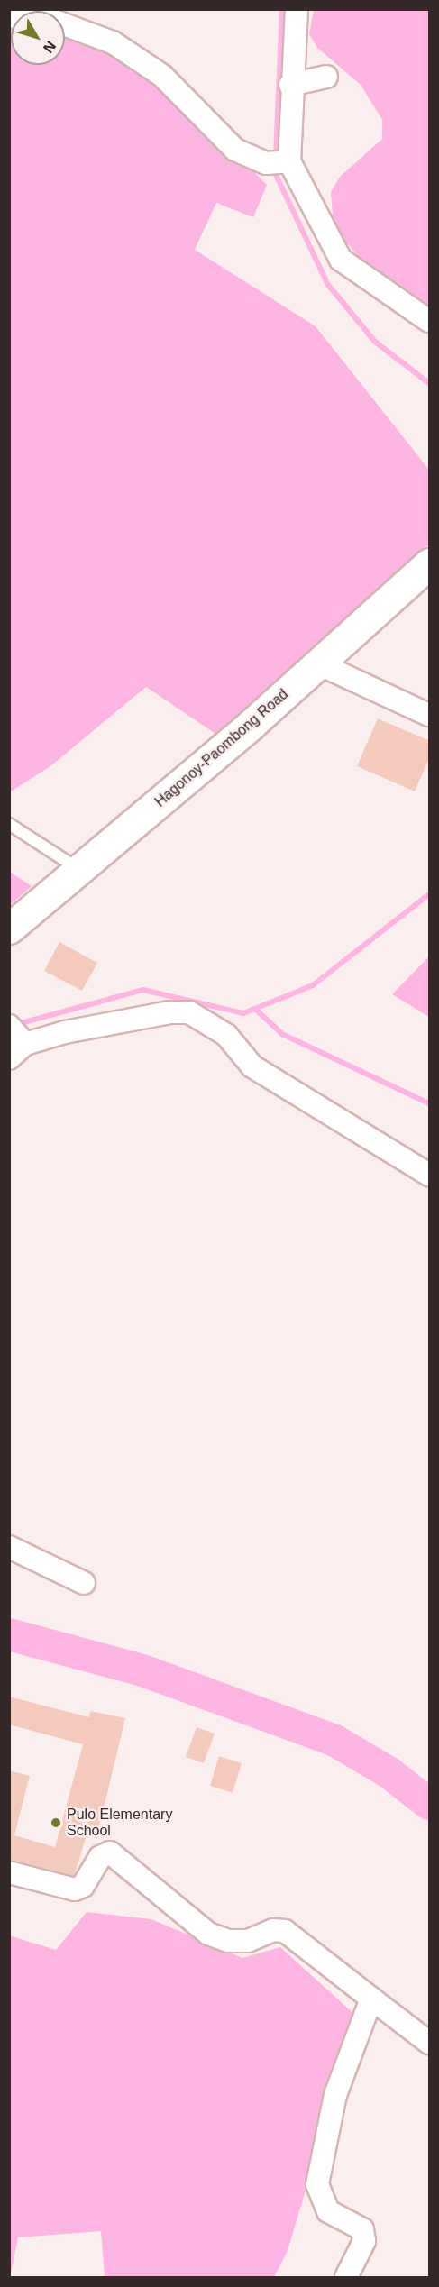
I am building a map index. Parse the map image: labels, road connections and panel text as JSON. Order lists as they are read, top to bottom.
{
  "streets": {
    "main road": ["Hagonoy-Paombong Road"]
  },
  "places": ["Pulo Elementary School"],
  "north": "bottom right"
}
